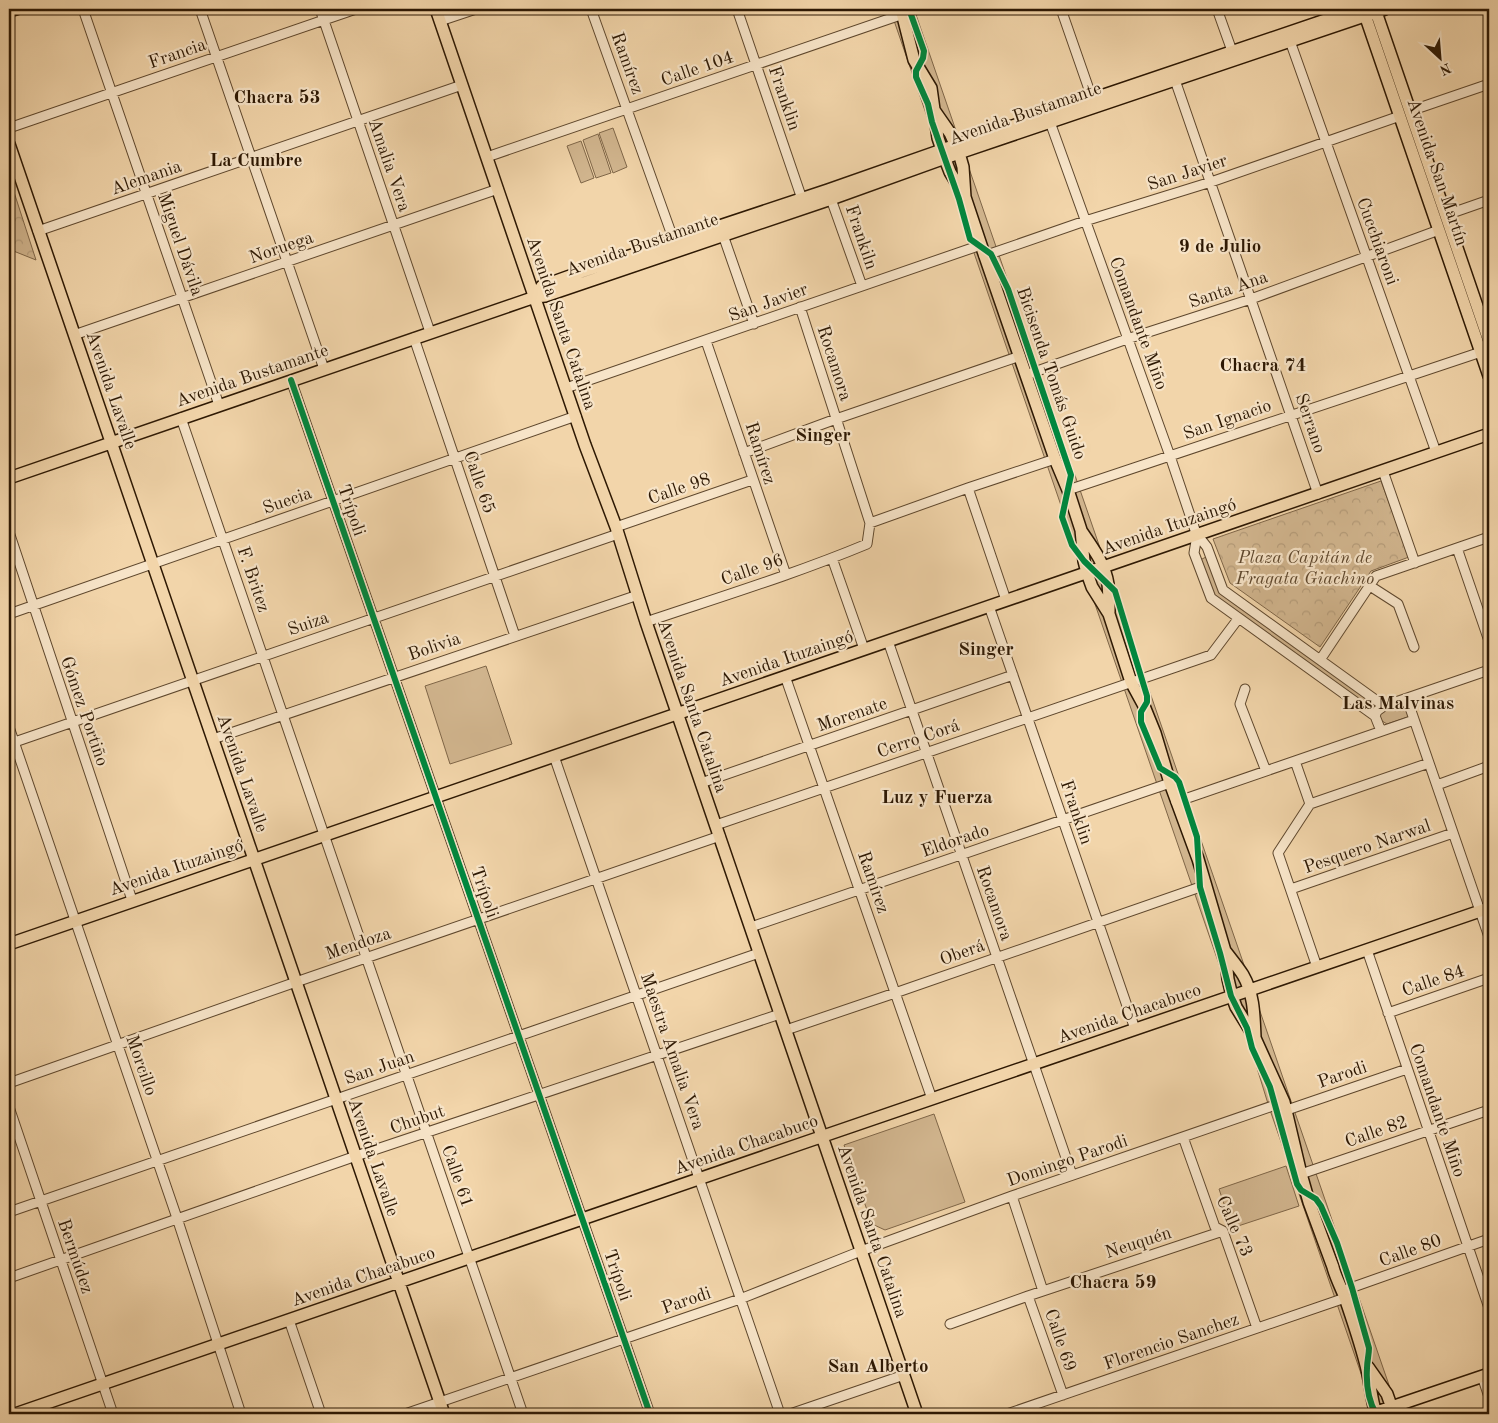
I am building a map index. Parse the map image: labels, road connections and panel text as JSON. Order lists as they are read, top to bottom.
{
  "streets": {
    "main road": [
      "Avenida Bustamante",
      "Avenida San Martín",
      "Avenida Santa Catalina",
      "Avenida Lavalle",
      "Avenida Ituzaingó",
      "Avenida Chacabuco"
    ],
    "street": [
      "Francia",
      "Ramírez",
      "Calle 104",
      "Franklin",
      "Amalia Vera",
      "San Javier",
      "Alemania",
      "Frankiln",
      "Cucchiaroni",
      "Miguel Dávila",
      "Noruega",
      "Santa Ana",
      "Comandante Miño",
      "Rocamora",
      "San Ignacio",
      "Serrano",
      "Calle 65",
      "Calle 98",
      "Suecia",
      "Trípoli",
      "Calle 96",
      "F. Britez",
      "Suiza",
      "Bolivia",
      "Gómez Portiño",
      "Morenate",
      "Cerro Corá",
      "Eldorado",
      "Pesquero Narwal",
      "Mendoza",
      "Oberá",
      "Calle 84",
      "Maestra Amalia Vera",
      "Morcillo",
      "San Juan",
      "Parodi",
      "Chubut",
      "Calle 82",
      "Domingo Parodi",
      "Calle 61",
      "Calle 73",
      "Neuquén",
      "Calle 80",
      "Bermúdez",
      "Calle 69",
      "Florencio Sanchez"
    ],
    "cycle path": ["Bicisenda Tomás Guido"]
  },
  "crossings": [
    ["Francia", "Amalia Vera"],
    ["Francia", "Miguel Dávila"],
    ["Ramírez", "Calle 104"],
    ["Ramírez", "Avenida Bustamante"],
    ["Ramírez", "San Javier"],
    ["Ramírez", "Calle 98"],
    ["Ramírez", "Avenida Ituzaingó"],
    ["Ramírez", "Calle 96"],
    ["Ramírez", "Morenate"],
    ["Ramírez", "Cerro Corá"],
    ["Ramírez", "Eldorado"],
    ["Ramírez", "Oberá"],
    ["Ramírez", "Avenida Chacabuco"],
    ["Calle 104", "Franklin"],
    ["Calle 104", "Avenida Santa Catalina"],
    ["Franklin", "Avenida Bustamante"],
    ["Franklin", "Avenida Ituzaingó"],
    ["Franklin", "Morenate"],
    ["Franklin", "Cerro Corá"],
    ["Franklin", "Eldorado"],
    ["Franklin", "Oberá"],
    ["Franklin", "Avenida Chacabuco"],
    ["Avenida Bustamante", "Amalia Vera"],
    ["Avenida Bustamante", "Avenida San Martín"],
    ["Avenida Bustamante", "Frankiln"],
    ["Avenida Bustamante", "Cucchiaroni"],
    ["Avenida Bustamante", "Miguel Dávila"],
    ["Avenida Bustamante", "Avenida Santa Catalina"],
    ["Avenida Bustamante", "Comandante Miño"],
    ["Avenida Bustamante", "Avenida Lavalle"],
    ["Avenida Bustamante", "Serrano"],
    ["Avenida Bustamante", "Calle 65"],
    ["Avenida Bustamante", "Trípoli"],
    ["Avenida Bustamante", "F. Britez"],
    ["Amalia Vera", "Alemania"],
    ["Amalia Vera", "Noruega"],
    ["San Javier", "Avenida San Martín"],
    ["San Javier", "Frankiln"],
    ["San Javier", "Cucchiaroni"],
    ["San Javier", "Avenida Santa Catalina"],
    ["San Javier", "Comandante Miño"],
    ["San Javier", "Rocamora"],
    ["San Javier", "Serrano"],
    ["Avenida San Martín", "Santa Ana"],
    ["Avenida San Martín", "San Ignacio"],
    ["Alemania", "Miguel Dávila"],
    ["Alemania", "Avenida Santa Catalina"],
    ["Alemania", "Avenida Lavalle"],
    ["Cucchiaroni", "Santa Ana"],
    ["Cucchiaroni", "San Ignacio"],
    ["Cucchiaroni", "Avenida Ituzaingó"],
    ["Miguel Dávila", "Noruega"],
    ["Noruega", "Avenida Santa Catalina"],
    ["Noruega", "Avenida Lavalle"],
    ["Santa Ana", "Comandante Miño"],
    ["Santa Ana", "Serrano"],
    ["Avenida Santa Catalina", "Calle 98"],
    ["Avenida Santa Catalina", "Suecia"],
    ["Avenida Santa Catalina", "Avenida Ituzaingó"],
    ["Avenida Santa Catalina", "Calle 96"],
    ["Avenida Santa Catalina", "Suiza"],
    ["Avenida Santa Catalina", "Bolivia"],
    ["Avenida Santa Catalina", "Morenate"],
    ["Avenida Santa Catalina", "Cerro Corá"],
    ["Avenida Santa Catalina", "Eldorado"],
    ["Avenida Santa Catalina", "Mendoza"],
    ["Avenida Santa Catalina", "Oberá"],
    ["Avenida Santa Catalina", "Avenida Chacabuco"],
    ["Avenida Santa Catalina", "San Juan"],
    ["Avenida Santa Catalina", "Parodi"],
    ["Avenida Santa Catalina", "Chubut"],
    ["Avenida Santa Catalina", "Domingo Parodi"],
    ["Comandante Miño", "San Ignacio"],
    ["Comandante Miño", "Avenida Ituzaingó"],
    ["Comandante Miño", "Calle 84"],
    ["Comandante Miño", "Avenida Chacabuco"],
    ["Comandante Miño", "Parodi"],
    ["Comandante Miño", "Calle 82"],
    ["Comandante Miño", "Calle 80"],
    ["Rocamora", "Avenida Ituzaingó"],
    ["Rocamora", "Calle 96"],
    ["Rocamora", "Morenate"],
    ["Rocamora", "Cerro Corá"],
    ["Rocamora", "Eldorado"],
    ["Rocamora", "Oberá"],
    ["Rocamora", "Avenida Chacabuco"],
    ["Rocamora", "Domingo Parodi"],
    ["Avenida Lavalle", "Suecia"],
    ["Avenida Lavalle", "Avenida Ituzaingó"],
    ["Avenida Lavalle", "Suiza"],
    ["Avenida Lavalle", "Bolivia"],
    ["Avenida Lavalle", "Mendoza"],
    ["Avenida Lavalle", "Avenida Chacabuco"],
    ["Avenida Lavalle", "San Juan"],
    ["Avenida Lavalle", "Parodi"],
    ["Avenida Lavalle", "Chubut"],
    ["San Ignacio", "Serrano"],
    ["Serrano", "Avenida Ituzaingó"],
    ["Calle 65", "Suecia"],
    ["Calle 65", "Suiza"],
    ["Calle 65", "Bolivia"],
    ["Calle 98", "Suiza"],
    ["Suecia", "Trípoli"],
    ["Suecia", "F. Britez"],
    ["Suecia", "Gómez Portiño"],
    ["Trípoli", "Avenida Ituzaingó"],
    ["Trípoli", "Suiza"],
    ["Trípoli", "Bolivia"],
    ["Trípoli", "Mendoza"],
    ["Trípoli", "Avenida Chacabuco"],
    ["Trípoli", "San Juan"],
    ["Trípoli", "Parodi"],
    ["Trípoli", "Chubut"],
    ["Avenida Ituzaingó", "F. Britez"],
    ["Avenida Ituzaingó", "Gómez Portiño"],
    ["Avenida Ituzaingó", "Maestra Amalia Vera"],
    ["Avenida Ituzaingó", "Morcillo"],
    ["Avenida Ituzaingó", "Calle 61"],
    ["F. Britez", "Suiza"],
    ["F. Britez", "Bolivia"],
    ["F. Britez", "Calle 61"],
    ["Suiza", "Gómez Portiño"],
    ["Suiza", "Morcillo"],
    ["Cerro Corá", "Mendoza"],
    ["Mendoza", "Maestra Amalia Vera"],
    ["Mendoza", "Morcillo"],
    ["Mendoza", "Calle 61"],
    ["Avenida Chacabuco", "Maestra Amalia Vera"],
    ["Avenida Chacabuco", "Morcillo"],
    ["Avenida Chacabuco", "Calle 61"],
    ["Avenida Chacabuco", "Bermúdez"],
    ["Maestra Amalia Vera", "San Juan"],
    ["Maestra Amalia Vera", "Parodi"],
    ["Maestra Amalia Vera", "Chubut"],
    ["Morcillo", "San Juan"],
    ["Morcillo", "Chubut"],
    ["San Juan", "Calle 61"],
    ["San Juan", "Bermúdez"],
    ["Parodi", "Domingo Parodi"],
    ["Parodi", "Calle 61"],
    ["Chubut", "Calle 61"],
    ["Chubut", "Bermúdez"],
    ["Domingo Parodi", "Calle 73"],
    ["Domingo Parodi", "Calle 69"],
    ["Calle 73", "Neuquén"],
    ["Calle 73", "Florencio Sanchez"],
    ["Neuquén", "Calle 69"],
    ["Calle 80", "Florencio Sanchez"],
    ["Calle 69", "Florencio Sanchez"]
  ],
  "districts": [
    "Chacra 53",
    "La Cumbre",
    "9 de Julio",
    "Chacra 74",
    "Singer",
    "Singer",
    "Las Malvinas",
    "Luz y Fuerza",
    "Chacra 59",
    "San Alberto"
  ],
  "parks": ["Plaza Capitán de Fragata Giachino"],
  "north": "bottom right"
}
